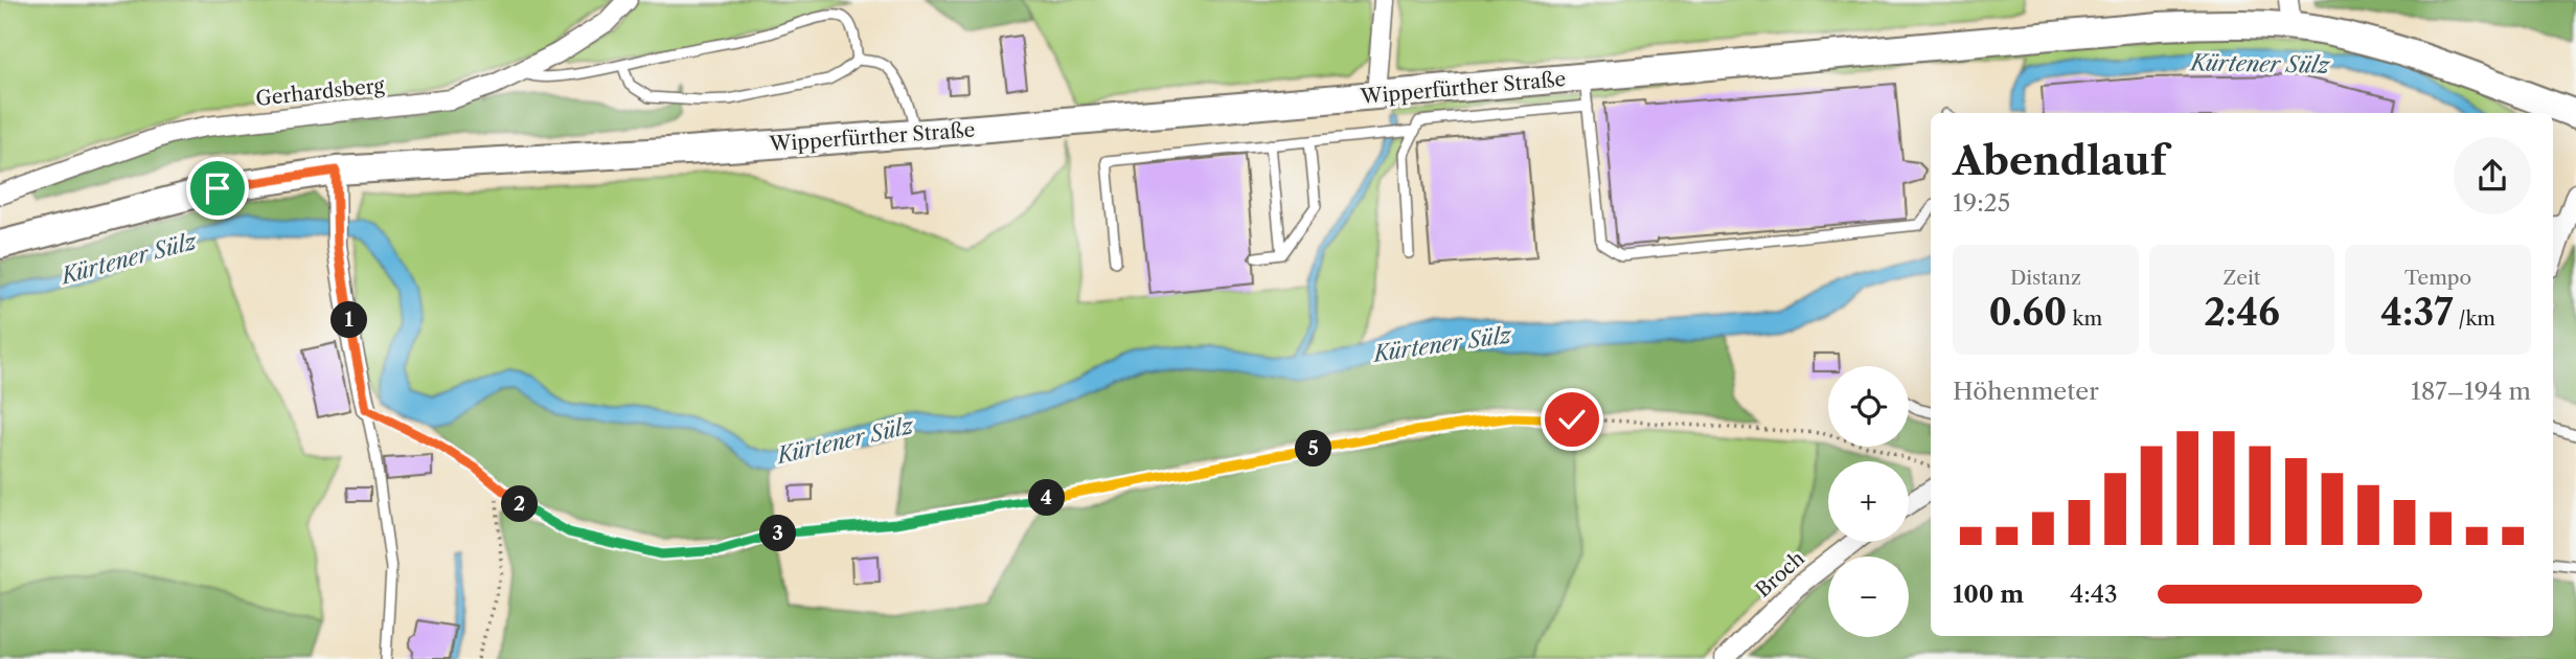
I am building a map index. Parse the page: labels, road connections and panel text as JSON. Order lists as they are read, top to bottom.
{
  "streets": {
    "main road": ["Wipperfürther Straße"],
    "street": ["Gerhardsberg", "Broch"]
  },
  "water": ["Kürtener Sülz"],
  "page": {
    "heading": ["Abendlauf", "19:25"],
    "stats": [
      ["Distanz", "0.60 km"],
      ["Zeit", "2:46"],
      ["Tempo", "4:37 /km"]
    ],
    "pins": [
      "1",
      "5",
      "4",
      "2",
      "3"
    ],
    "chart": ["Höhenmeter", "187–194 m"],
    "map_buttons": ["+", "−"],
    "list": [
      {
        "name": "100 m",
        "note": "4:43"
      }
    ]
  }
}
